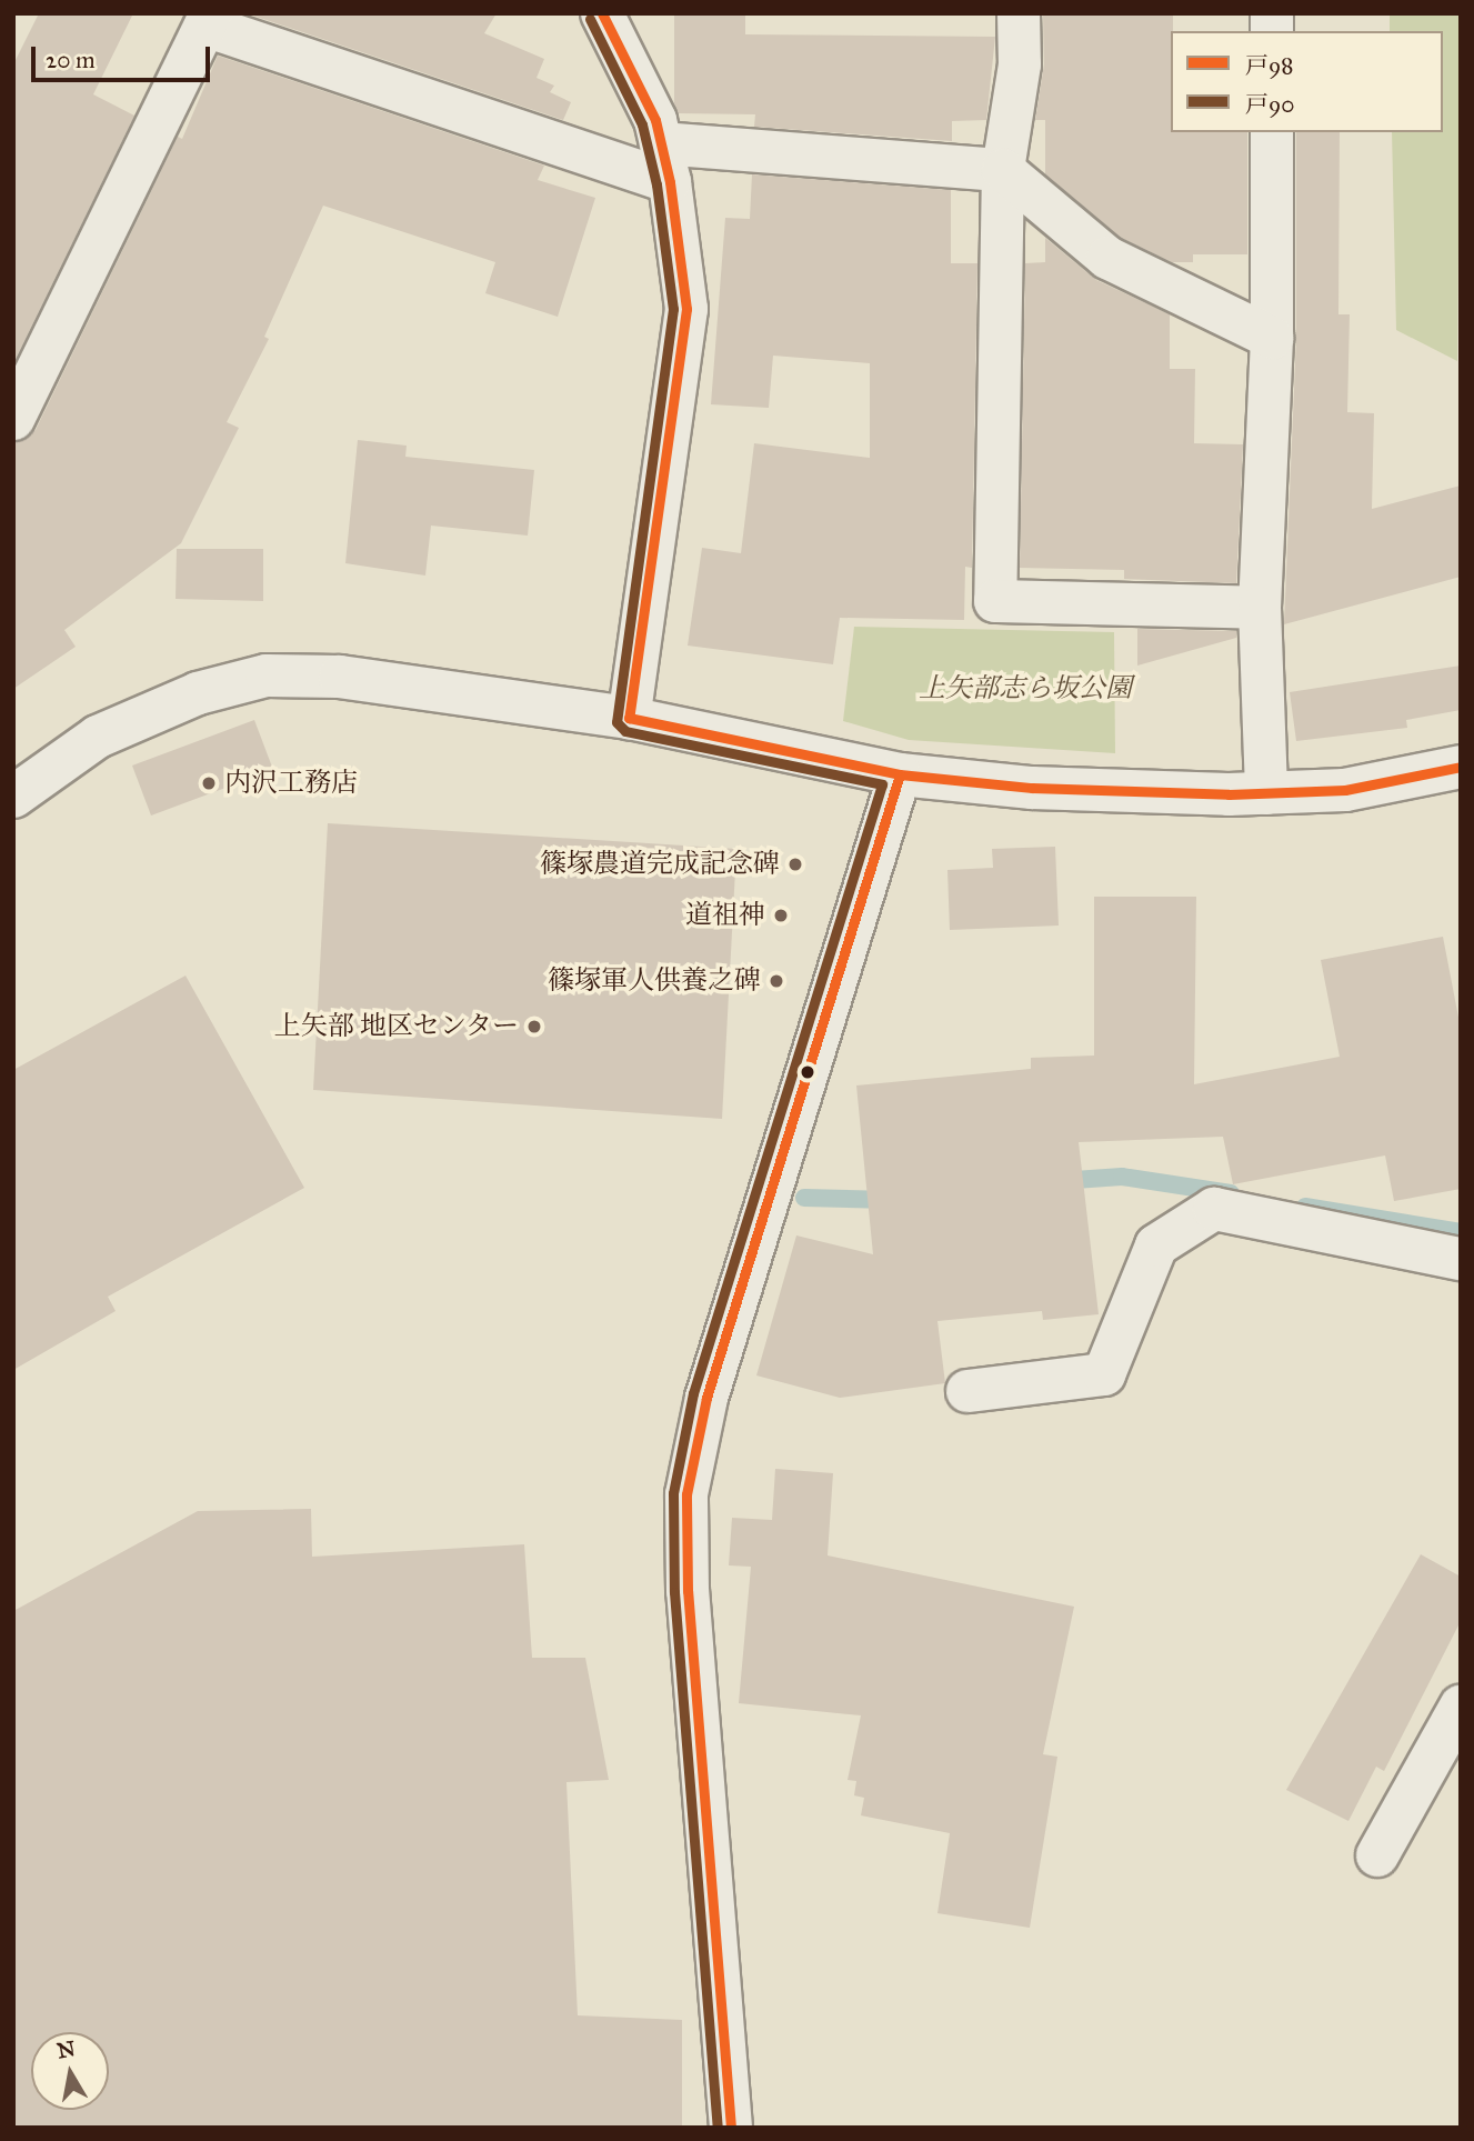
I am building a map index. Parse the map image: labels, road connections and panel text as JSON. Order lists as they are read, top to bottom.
{
  "parks": ["上矢部志ら坂公園"],
  "places": [
    "内沢工務店",
    "篠塚農道完成記念碑",
    "道祖神",
    "篠塚軍人供養之碑",
    "上矢部 地区センター"
  ],
  "lines": ["transit line 戸98", "transit line 戸90"],
  "legend": ["戸98", "戸90"],
  "scale_bar": "20 m",
  "north": "top"
}
